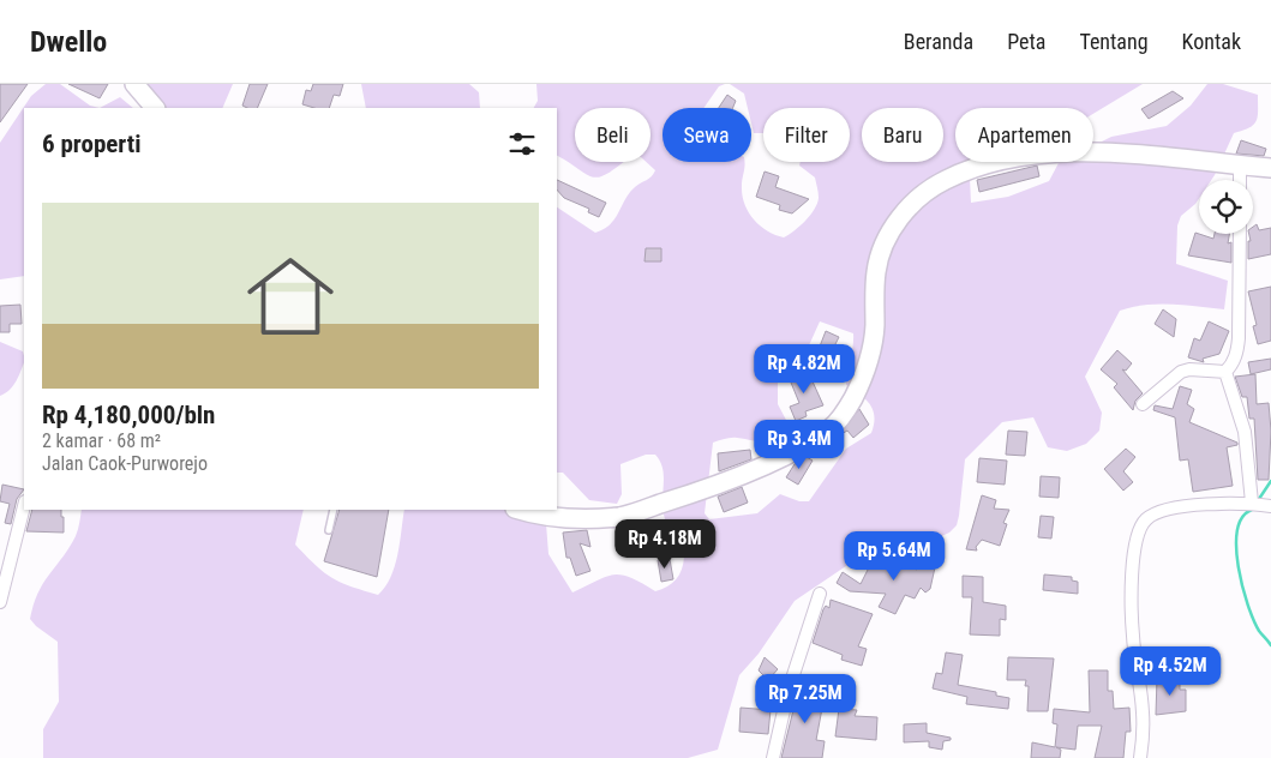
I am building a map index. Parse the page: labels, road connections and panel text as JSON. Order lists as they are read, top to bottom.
{
  "page": {
    "header": "Dwello",
    "nav": [
      "Beranda",
      "Peta",
      "Tentang",
      "Kontak"
    ],
    "chip": [
      "Beli",
      "Sewa",
      "Filter",
      "Baru",
      "Apartemen"
    ],
    "heading": "6 properti",
    "list": [
      {
        "name": "Rp 4,180,000/bln",
        "note": "2 kamar · 68 m² · Jalan Caok-Purworejo"
      }
    ],
    "price": [
      "Rp 4.82M",
      "Rp 3.4M",
      "Rp 4.18M",
      "Rp 5.64M",
      "Rp 4.52M",
      "Rp 7.25M"
    ]
  }
}
